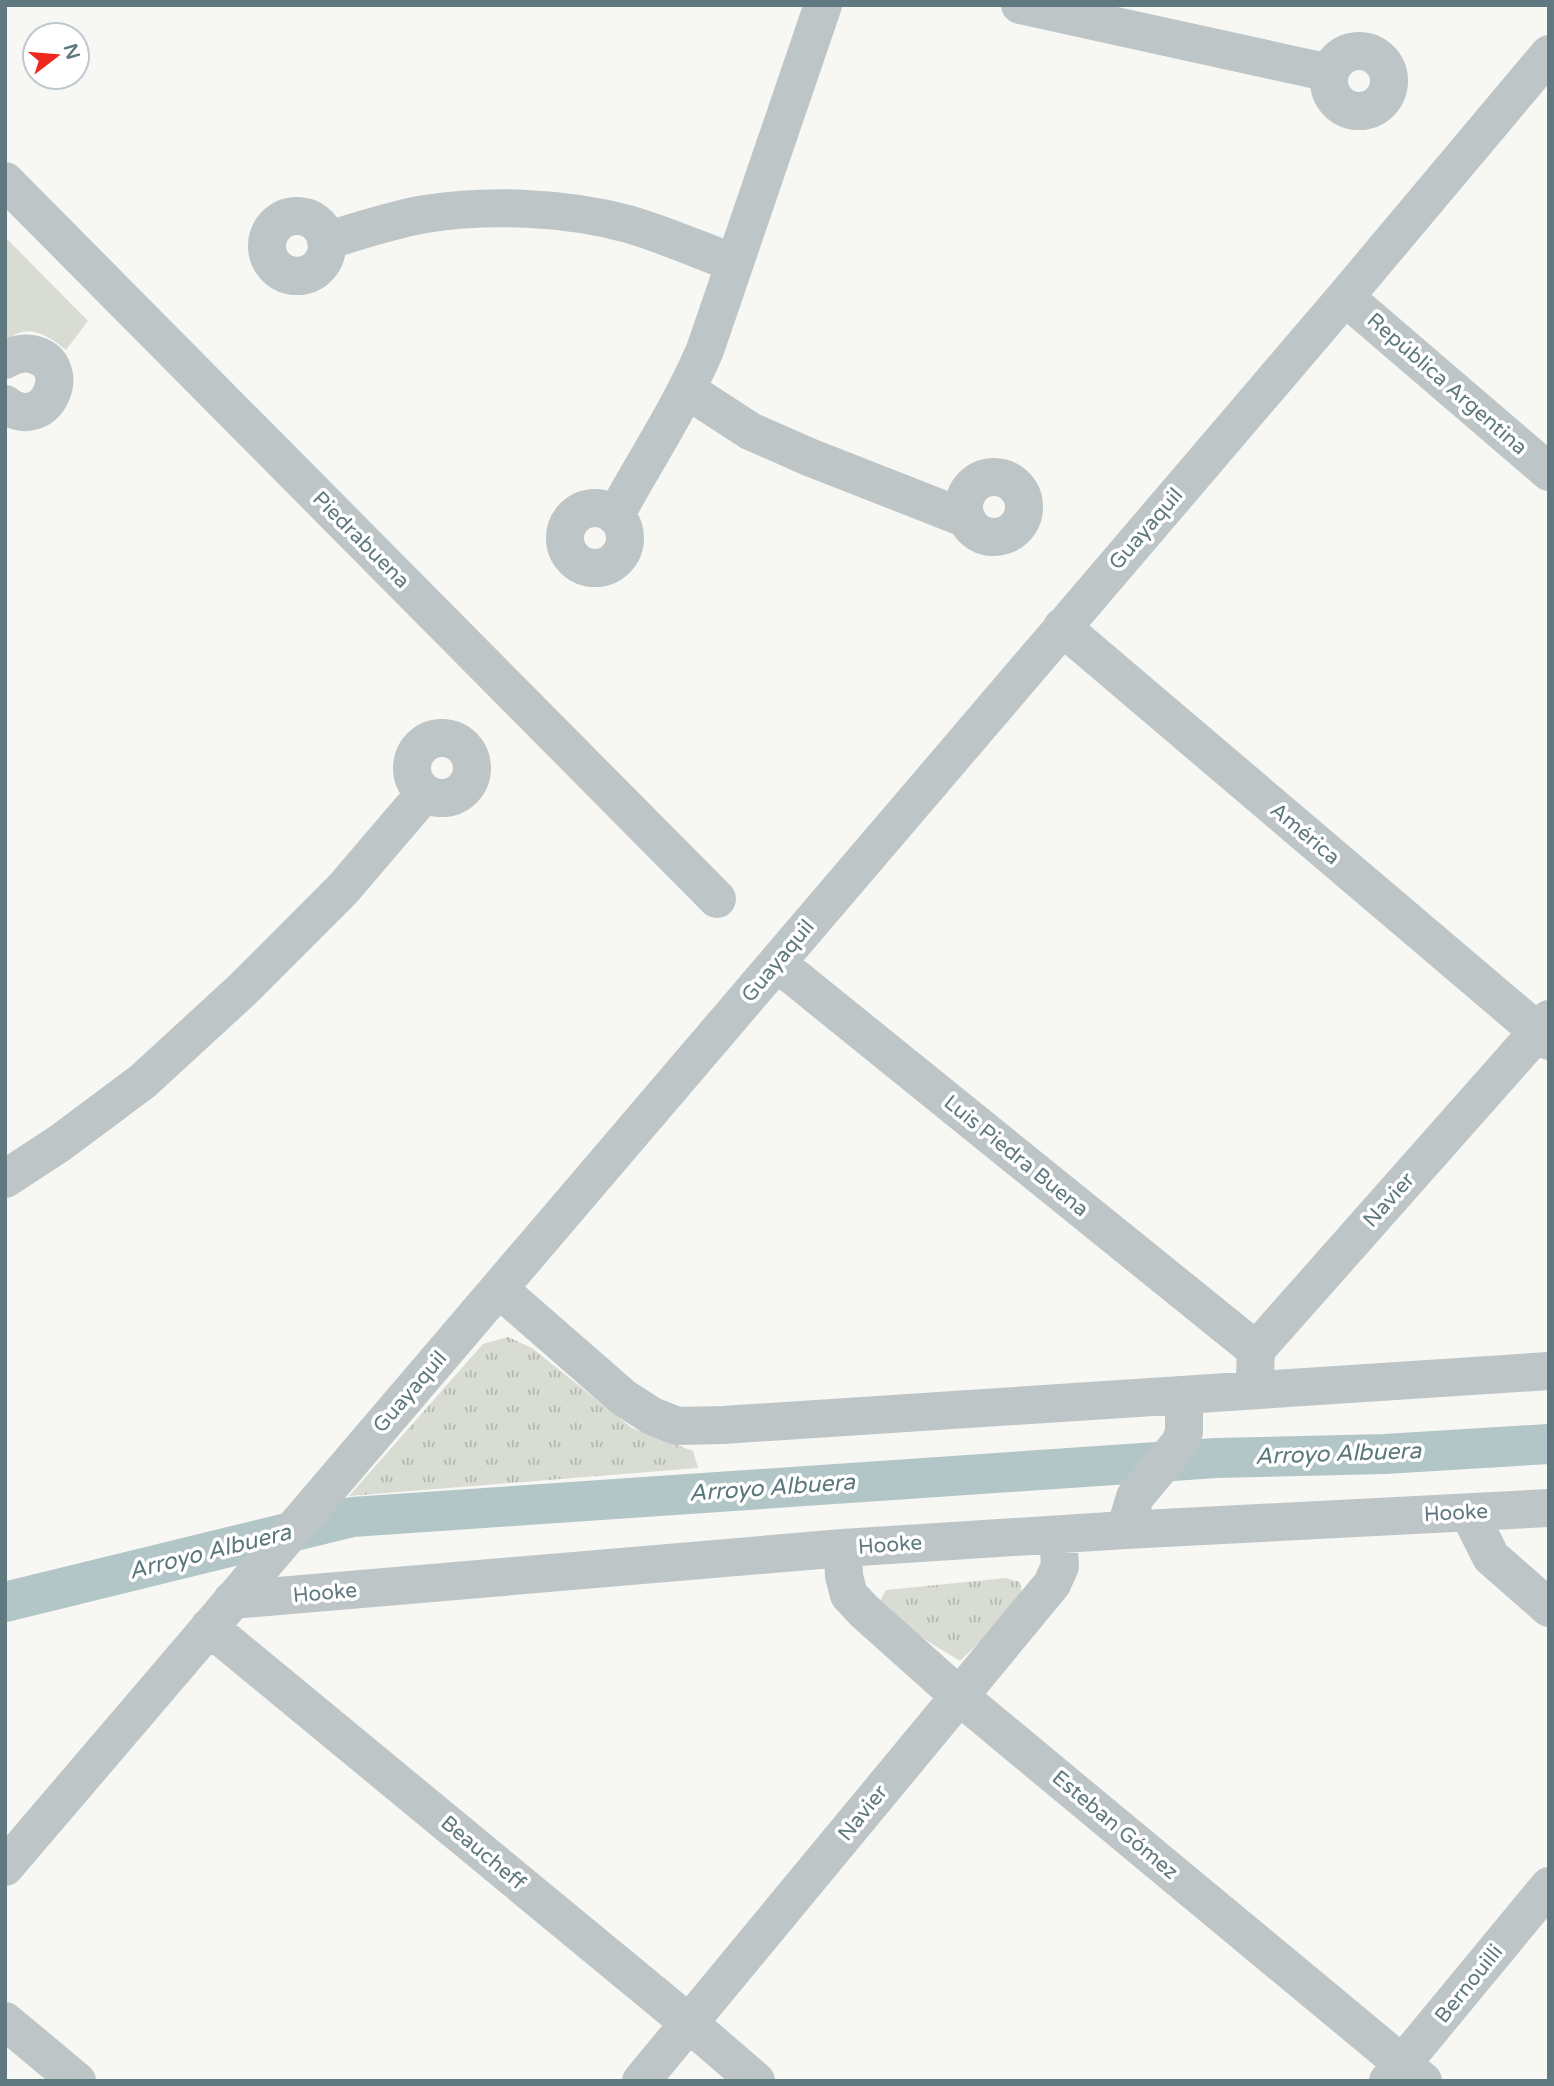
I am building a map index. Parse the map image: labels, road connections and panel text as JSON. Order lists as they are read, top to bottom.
{
  "streets": {
    "street": [
      "República Argentina",
      "Guayaquil",
      "Piedrabuena",
      "América",
      "Luis Piedra Buena",
      "Navier",
      "Hooke",
      "Esteban Gómez",
      "Beaucheff",
      "Bernouilli"
    ]
  },
  "crossings": [
    ["República Argentina", "Guayaquil"],
    ["Guayaquil", "América"],
    ["Guayaquil", "Luis Piedra Buena"],
    ["Guayaquil", "Hooke"],
    ["Guayaquil", "Beaucheff"],
    ["América", "Navier"],
    ["Luis Piedra Buena", "Navier"],
    ["Navier", "Hooke"],
    ["Navier", "Esteban Gómez"],
    ["Navier", "Beaucheff"],
    ["Hooke", "Esteban Gómez"],
    ["Hooke", "Beaucheff"],
    ["Esteban Gómez", "Bernouilli"]
  ],
  "water": ["Arroyo Albuera"],
  "north": "right"
}
